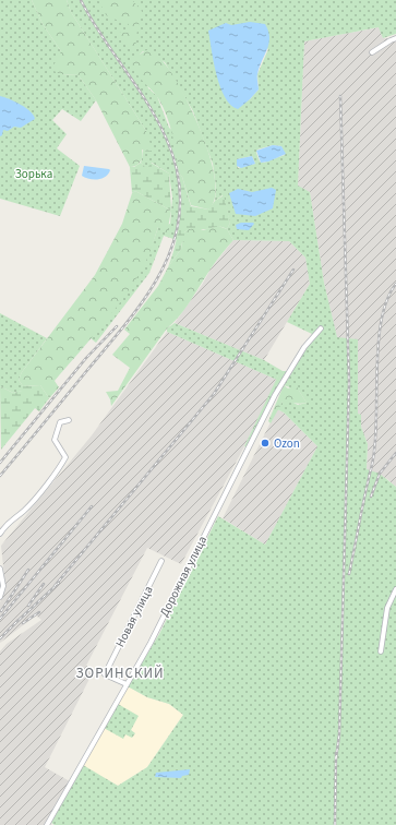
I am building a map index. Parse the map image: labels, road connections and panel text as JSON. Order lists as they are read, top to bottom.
{
  "streets": {
    "street": ["Дорожная улица", "Новая улица"]
  },
  "crossings": [
    ["Дорожная улица", "Новая улица"]
  ],
  "districts": ["ЗОРИНСКИЙ"],
  "parks": ["Зорька"],
  "places": ["Ozon"]
}
